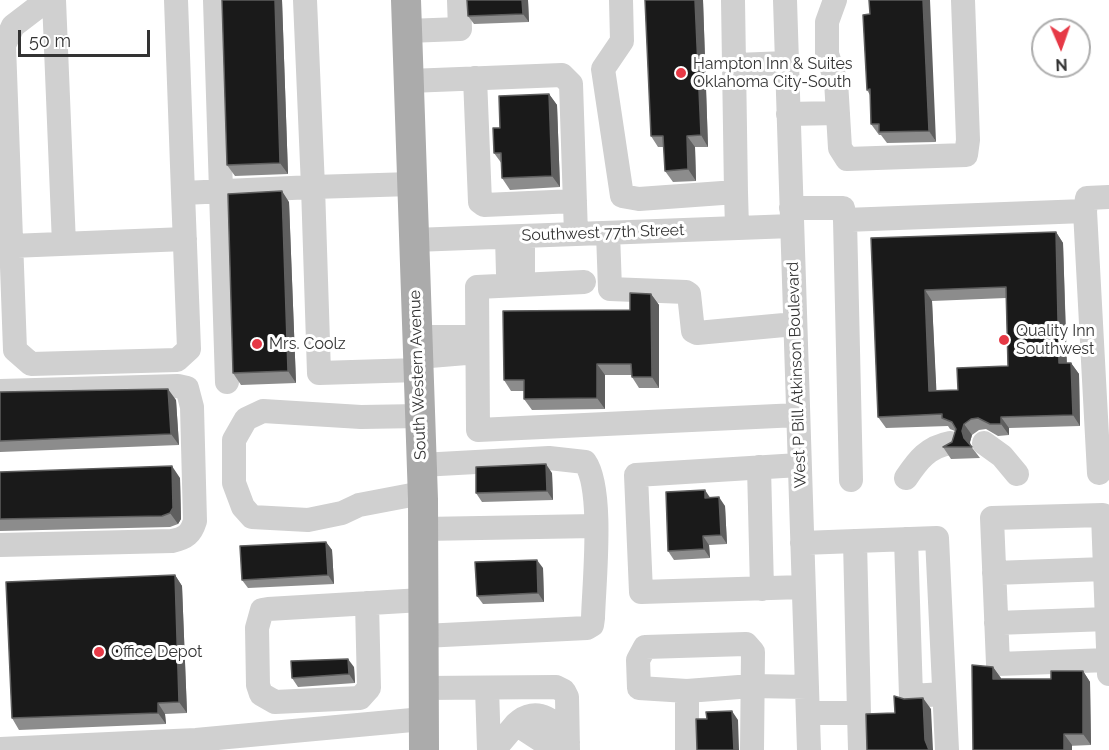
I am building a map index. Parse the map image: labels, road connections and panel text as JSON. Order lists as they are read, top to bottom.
{
  "streets": {
    "main road": ["South Western Avenue"],
    "street": ["Southwest 77th Street", "West P Bill Atkinson Boulevard"]
  },
  "crossings": [
    ["Southwest 77th Street", "South Western Avenue"],
    ["Southwest 77th Street", "West P Bill Atkinson Boulevard"]
  ],
  "places": [
    "Hampton Inn & Suites Oklahoma City-South",
    "Quality Inn Southwest",
    "Mrs. Coolz",
    "Office Depot"
  ],
  "scale_bar": "50 m",
  "north": "bottom"
}
